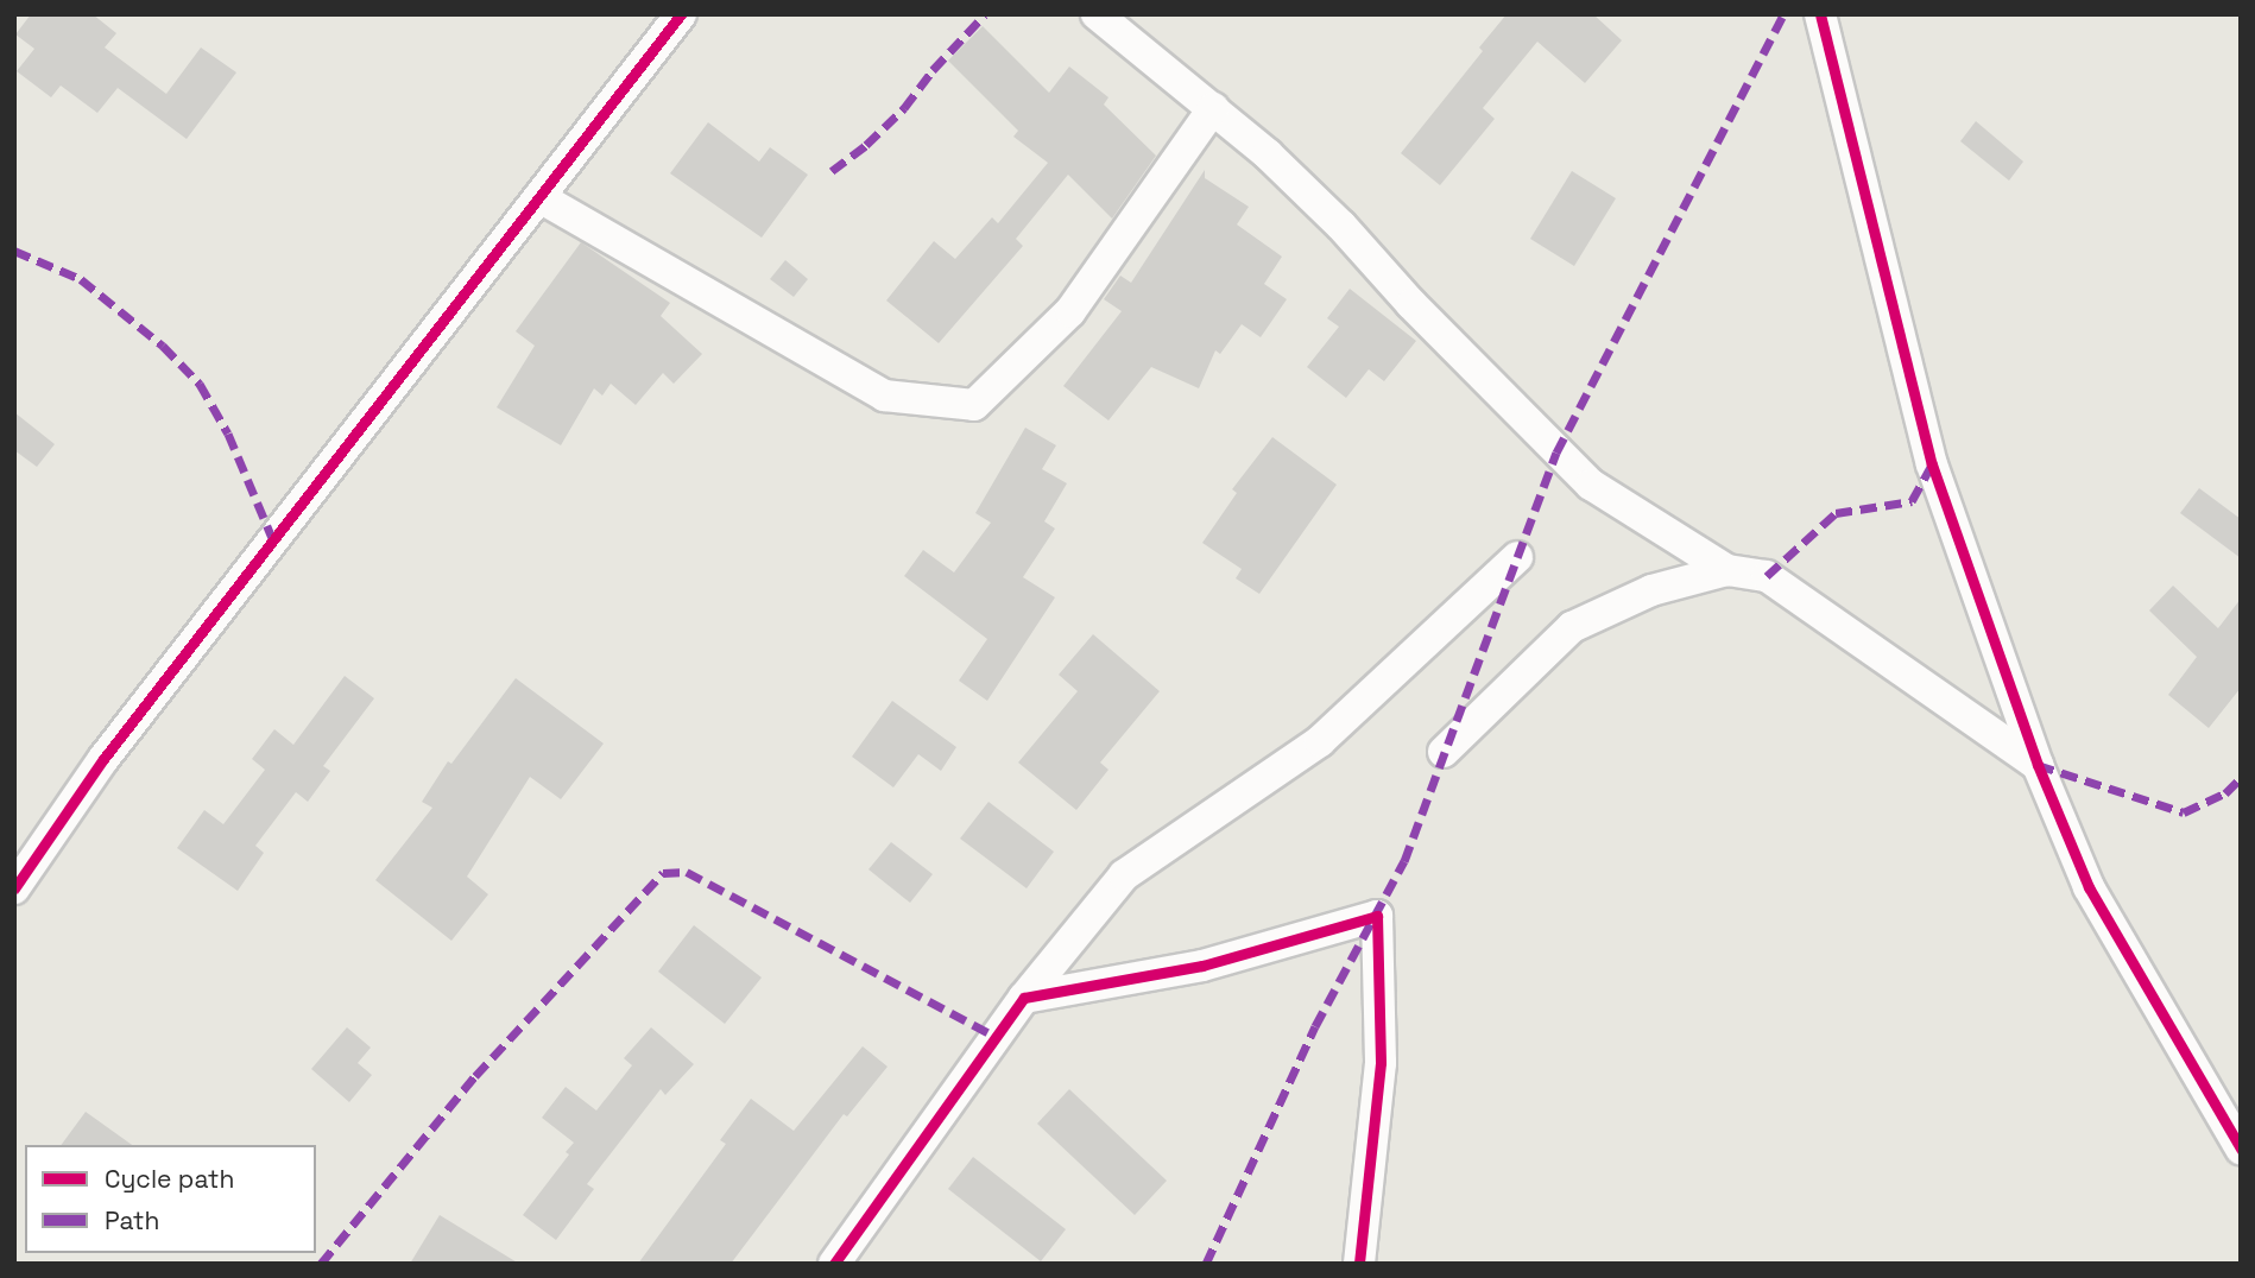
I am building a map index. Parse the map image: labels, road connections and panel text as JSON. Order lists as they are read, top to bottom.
{
  "legend": ["Cycle path", "Path"]
}
